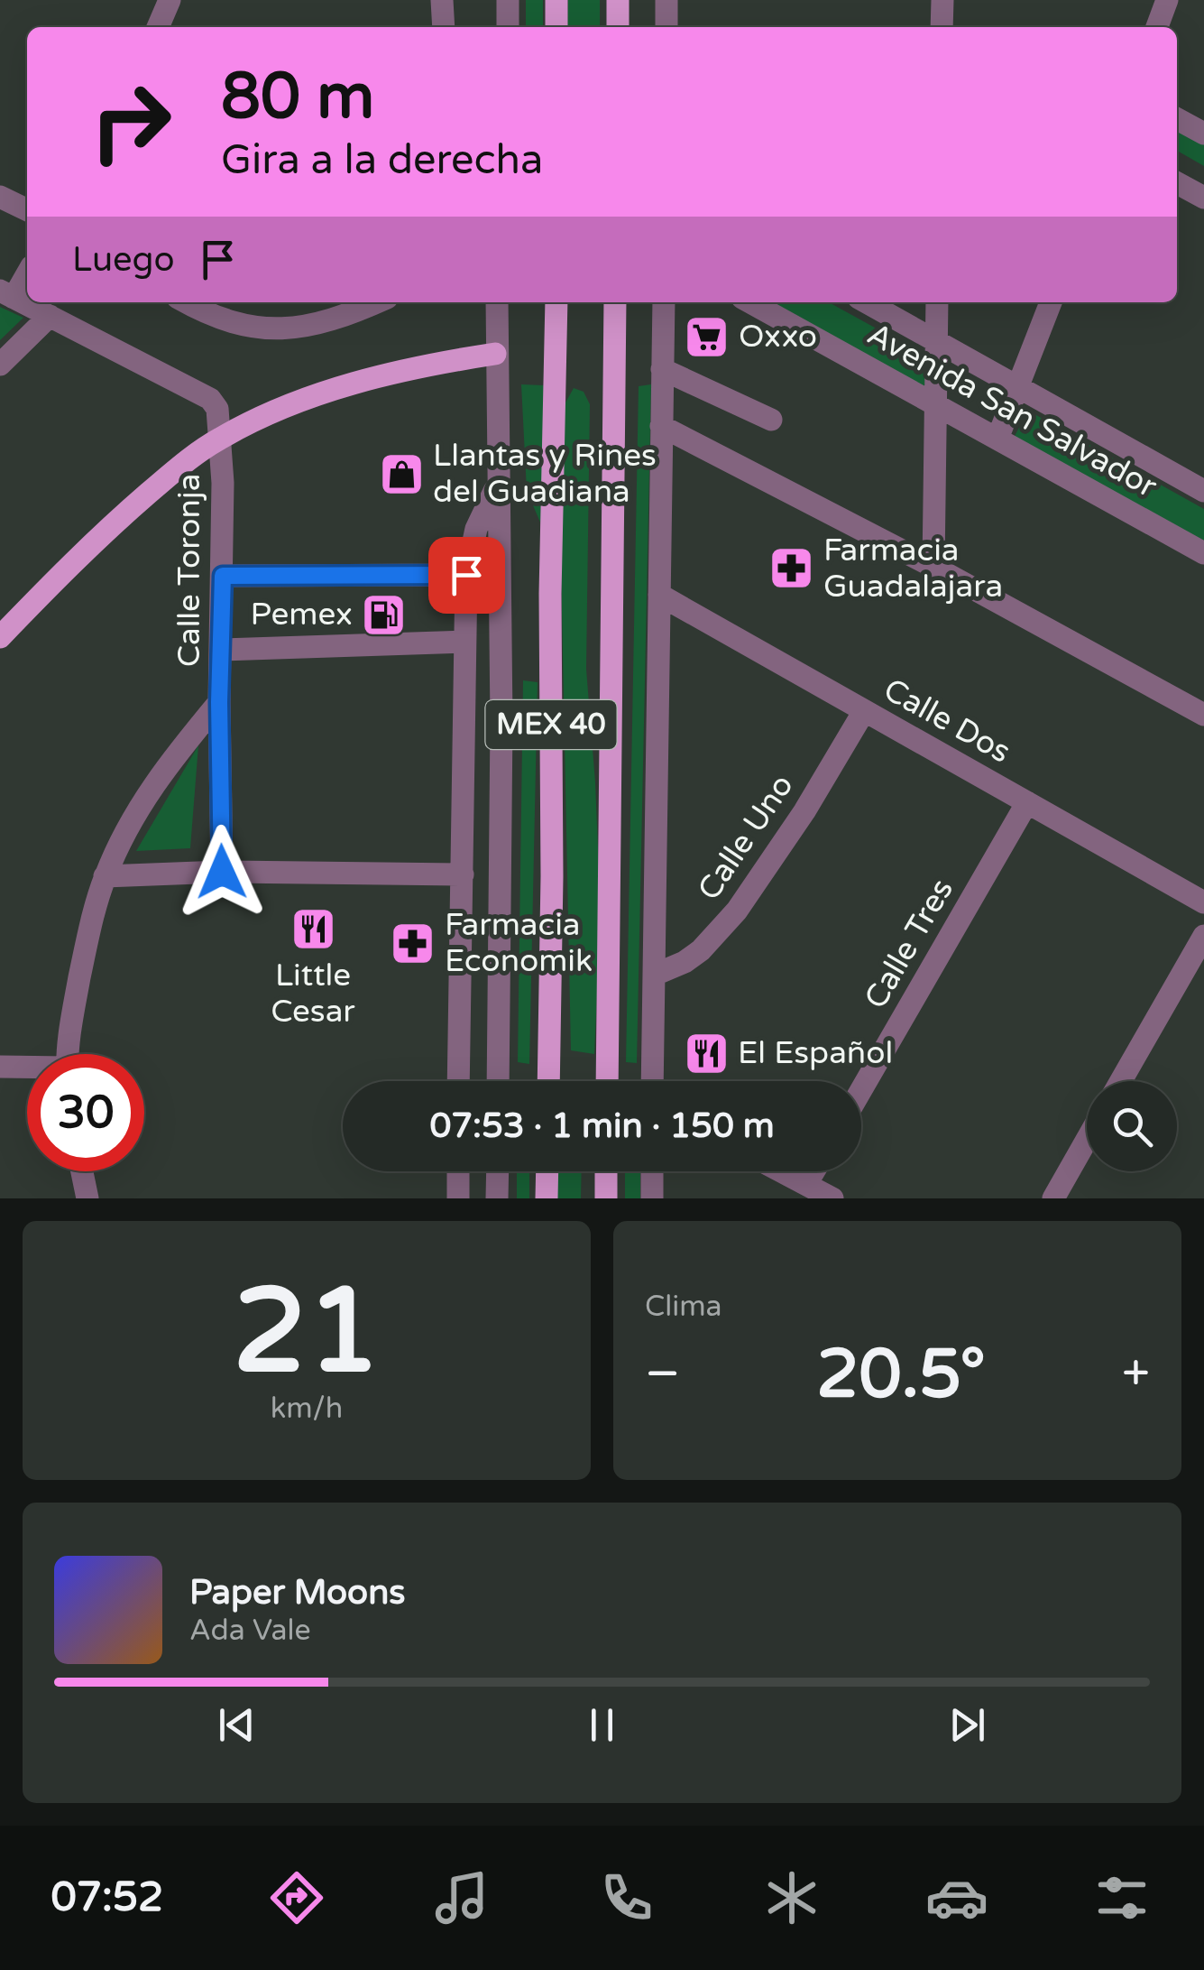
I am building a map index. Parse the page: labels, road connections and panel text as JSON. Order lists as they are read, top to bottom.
{
  "streets": {
    "main road": ["MEX 40"],
    "street": [
      "Avenida San Salvador",
      "Calle Toronja",
      "Calle Dos",
      "Calle Uno",
      "Calle Tres"
    ]
  },
  "crossings": [
    ["Calle Dos", "Calle Uno"],
    ["Calle Dos", "Calle Tres"]
  ],
  "places": {
    "supermarket": ["Oxxo"],
    "shop": ["Llantas y Rines del Guadiana"],
    "pharmacy": ["Farmacia Guadalajara", "Farmacia Economik"],
    "fuel station": ["Pemex"],
    "restaurant": ["Little Cesar", "El Español"]
  },
  "page": {
    "turn": ["80 m", "Gira a la derecha"],
    "then": "Luego",
    "limit": "30",
    "trip": "07:53 · 1 min · 150 m",
    "tile": [
      ["21", "km/h"],
      "Clima"
    ],
    "heat": ["−", "20.5°", "+"],
    "song": ["Paper Moons", "Ada Vale"],
    "tabs": "07:52"
  }
}
